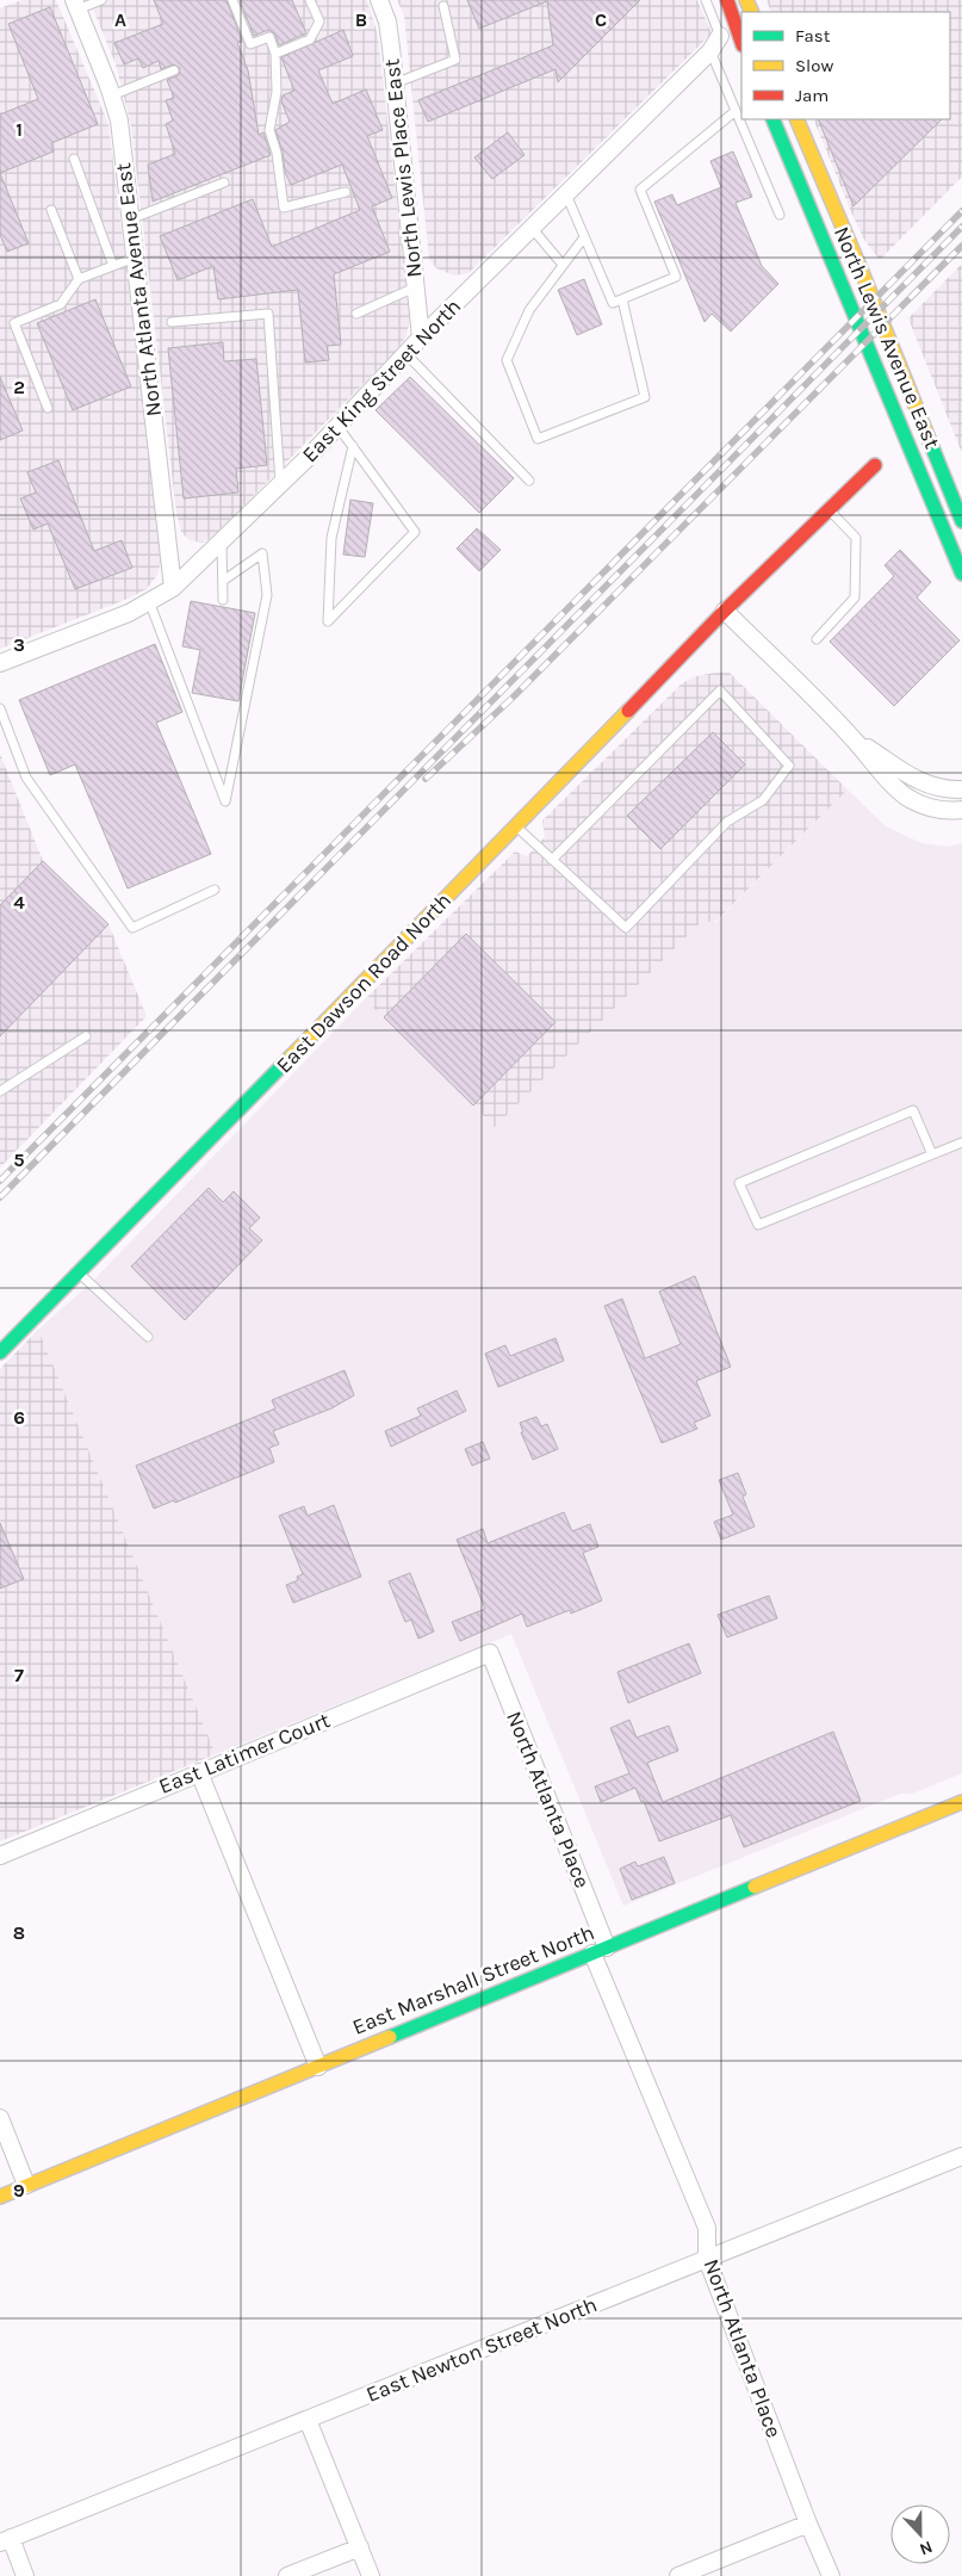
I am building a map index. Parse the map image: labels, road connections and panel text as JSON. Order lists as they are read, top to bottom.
{
  "streets": {
    "street": [
      "North Lewis Place East",
      "North Atlanta Avenue East",
      "North Lewis Avenue East",
      "East King Street North",
      "East Dawson Road North",
      "East Latimer Court",
      "North Atlanta Place",
      "East Marshall Street North",
      "East Newton Street North"
    ]
  },
  "crossings": [
    ["North Lewis Place East", "East King Street North"],
    ["North Atlanta Avenue East", "East King Street North"],
    ["East Latimer Court", "North Atlanta Place"],
    ["North Atlanta Place", "East Marshall Street North"],
    ["North Atlanta Place", "East Newton Street North"]
  ],
  "legend": ["Fast", "Slow", "Jam"],
  "north": "bottom",
  "grid": {
    "columns": ["A", "B", "C"],
    "rows": [
      "1",
      "2",
      "3",
      "4",
      "5",
      "6",
      "7",
      "8",
      "9"
    ]
  }
}
